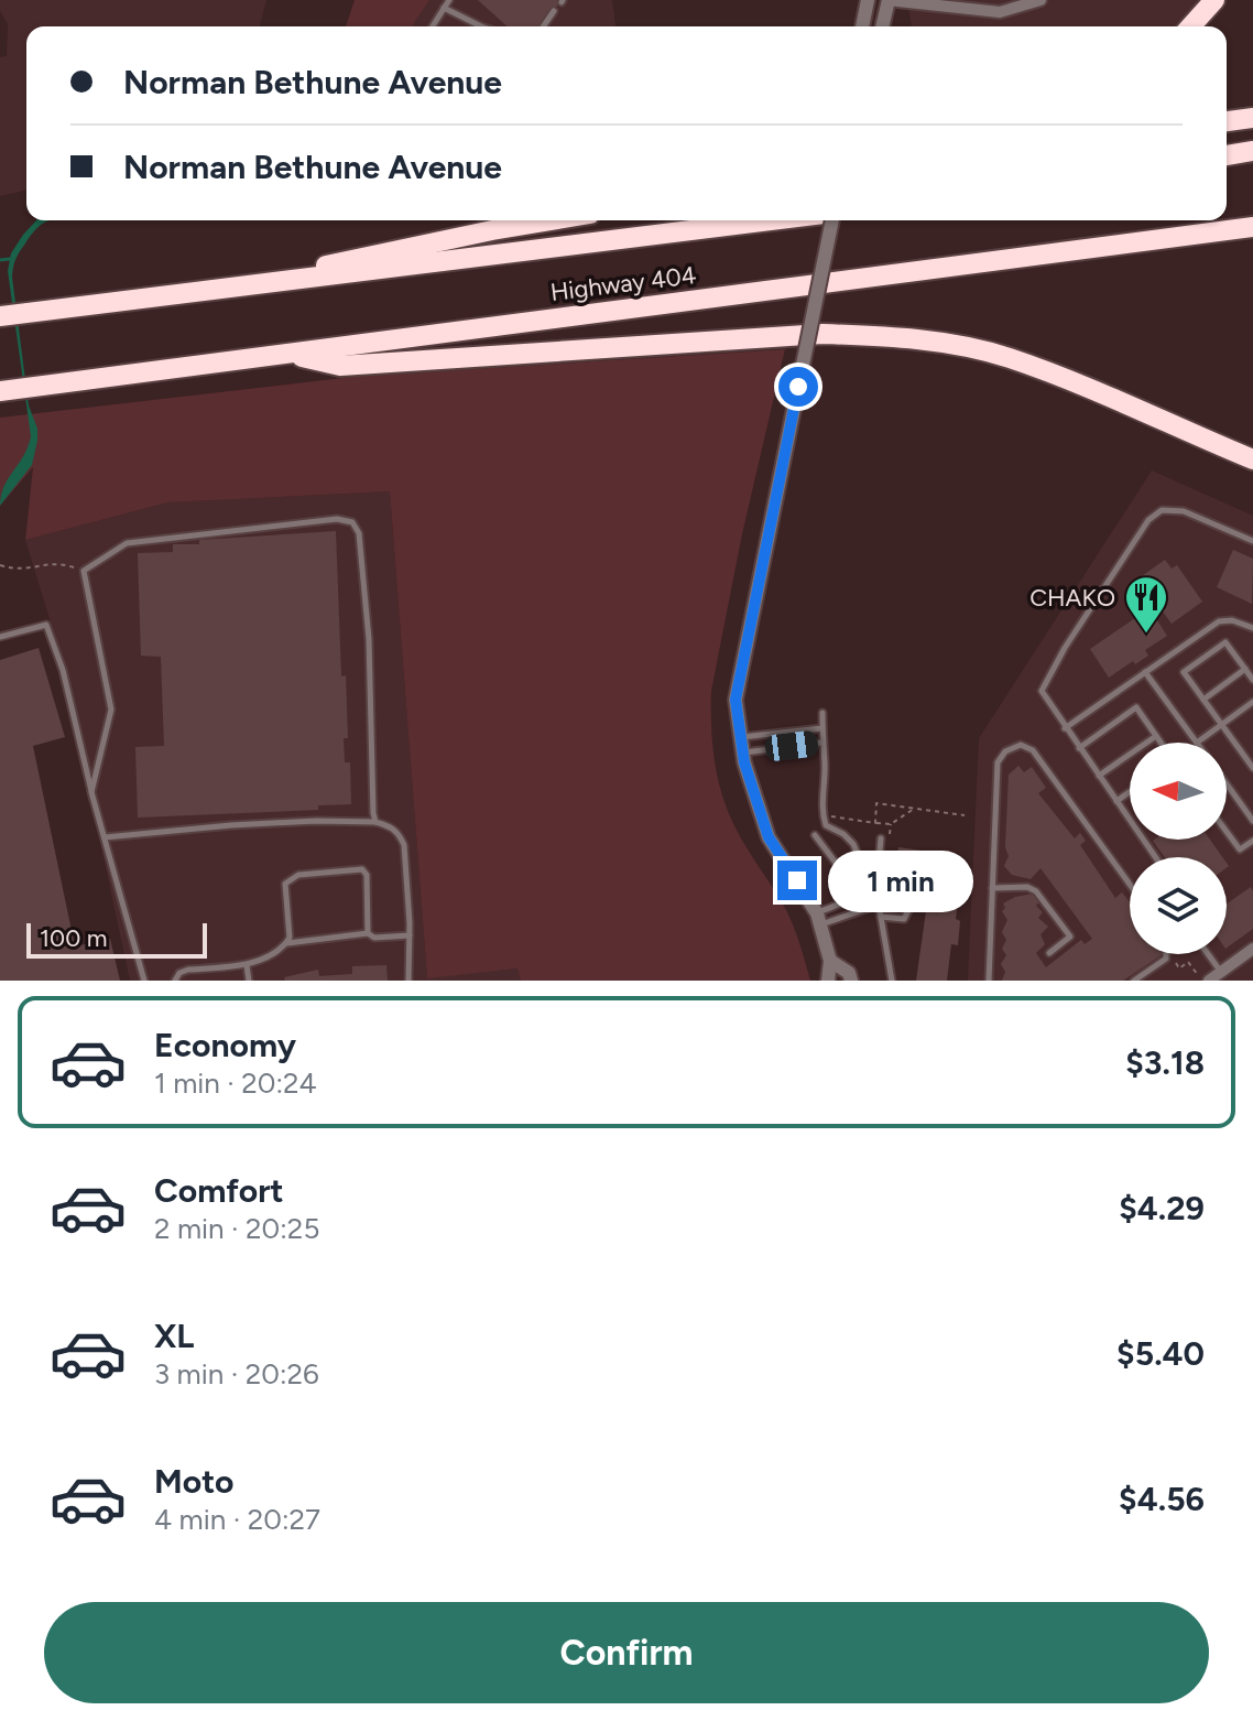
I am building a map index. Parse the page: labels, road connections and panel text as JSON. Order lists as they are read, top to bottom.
{
  "streets": {
    "highway": ["Highway 404"]
  },
  "places": {
    "restaurant": ["CHAKO"]
  },
  "scale_bar": "100 m",
  "north": "left",
  "page": {
    "banner": ["Norman Bethune Avenue", "Norman Bethune Avenue"],
    "bubble": "1 min",
    "scale": "100 m",
    "list": [
      {
        "name": "Economy",
        "note": "1 min · 20:24",
        "value": "$3.18"
      },
      {
        "name": "Comfort",
        "note": "2 min · 20:25",
        "value": "$4.29"
      },
      {
        "name": "XL",
        "note": "3 min · 20:26",
        "value": "$5.40"
      },
      {
        "name": "Moto",
        "note": "4 min · 20:27",
        "value": "$4.56"
      }
    ],
    "buttons": "Confirm"
  }
}
